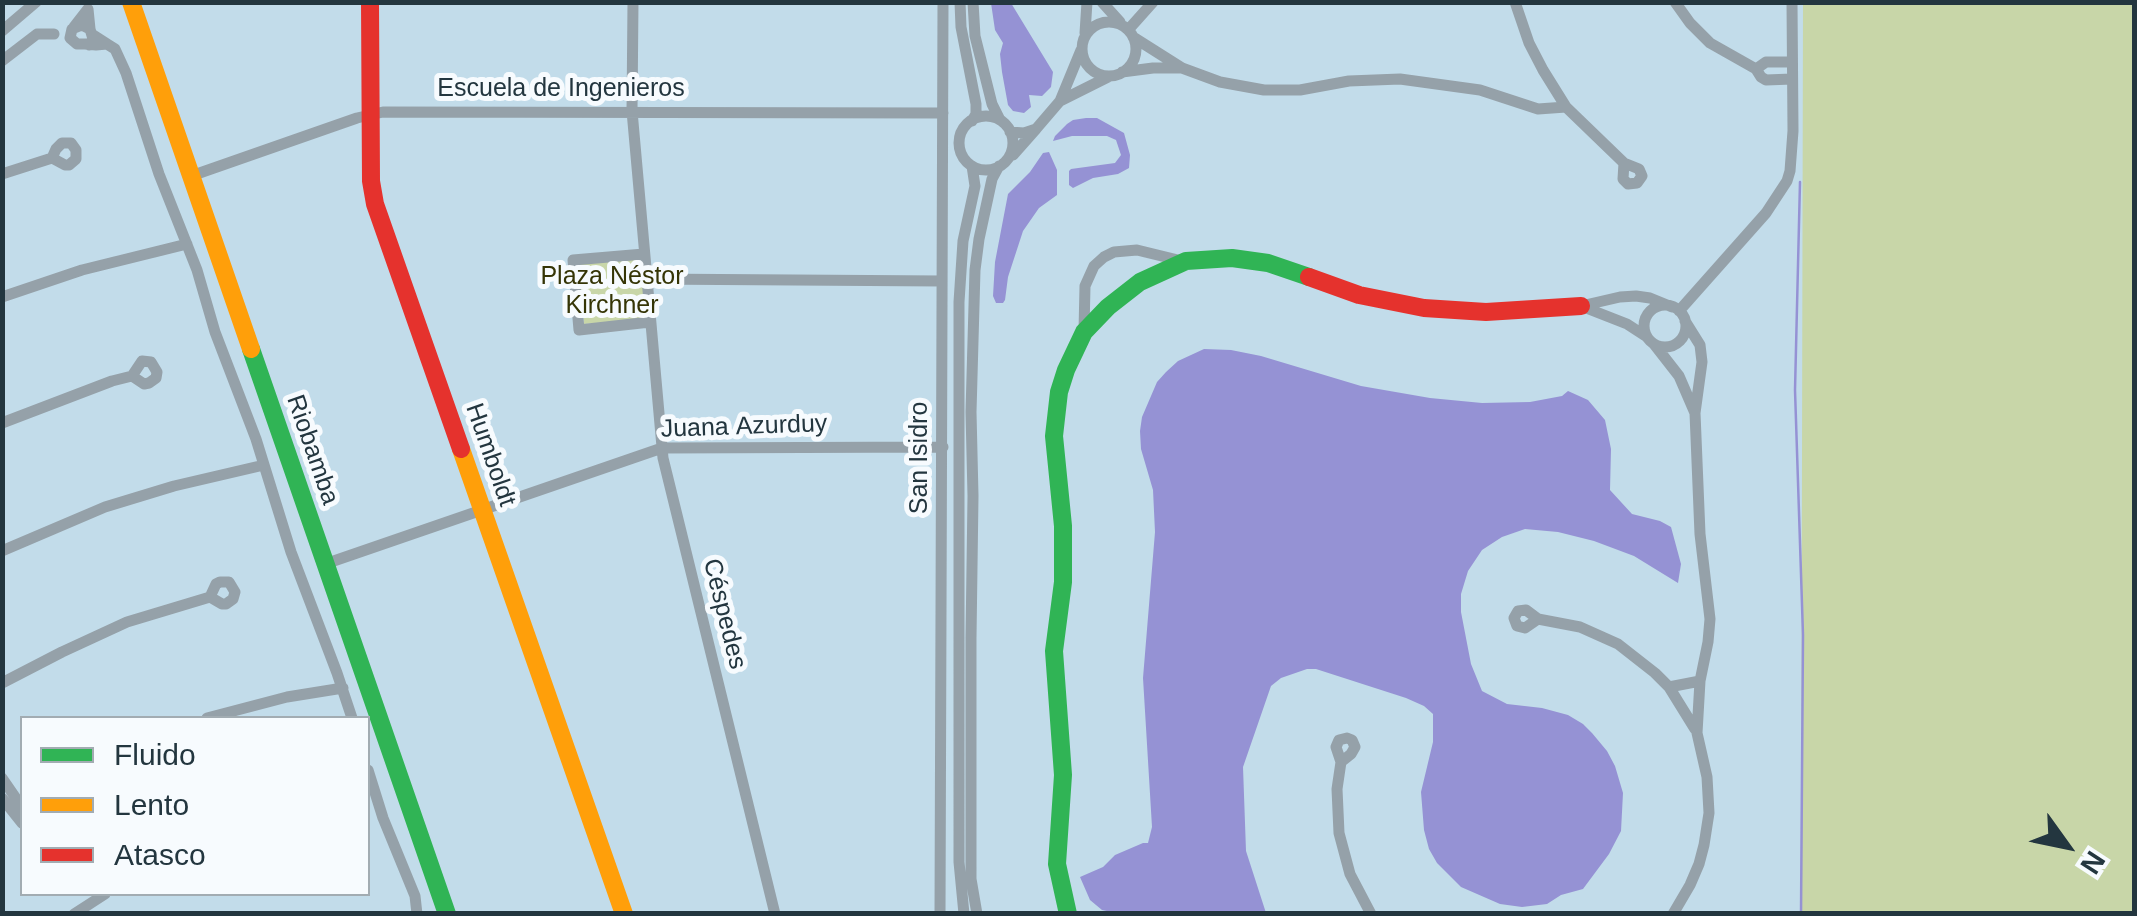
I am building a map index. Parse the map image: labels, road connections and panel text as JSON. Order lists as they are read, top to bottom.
{
  "streets": {
    "street": [
      "Escuela de Ingenieros",
      "Juana Azurduy",
      "Riobamba",
      "Humboldt",
      "San Isidro",
      "Céspedes"
    ]
  },
  "crossings": [
    ["Escuela de Ingenieros", "Riobamba"],
    ["Escuela de Ingenieros", "Humboldt"],
    ["Escuela de Ingenieros", "San Isidro"],
    ["Escuela de Ingenieros", "Céspedes"],
    ["Juana Azurduy", "Riobamba"],
    ["Juana Azurduy", "Humboldt"],
    ["Juana Azurduy", "San Isidro"],
    ["Juana Azurduy", "Céspedes"]
  ],
  "parks": ["Plaza Néstor Kirchner"],
  "legend": ["Fluido", "Lento", "Atasco"],
  "north": "bottom right"
}
